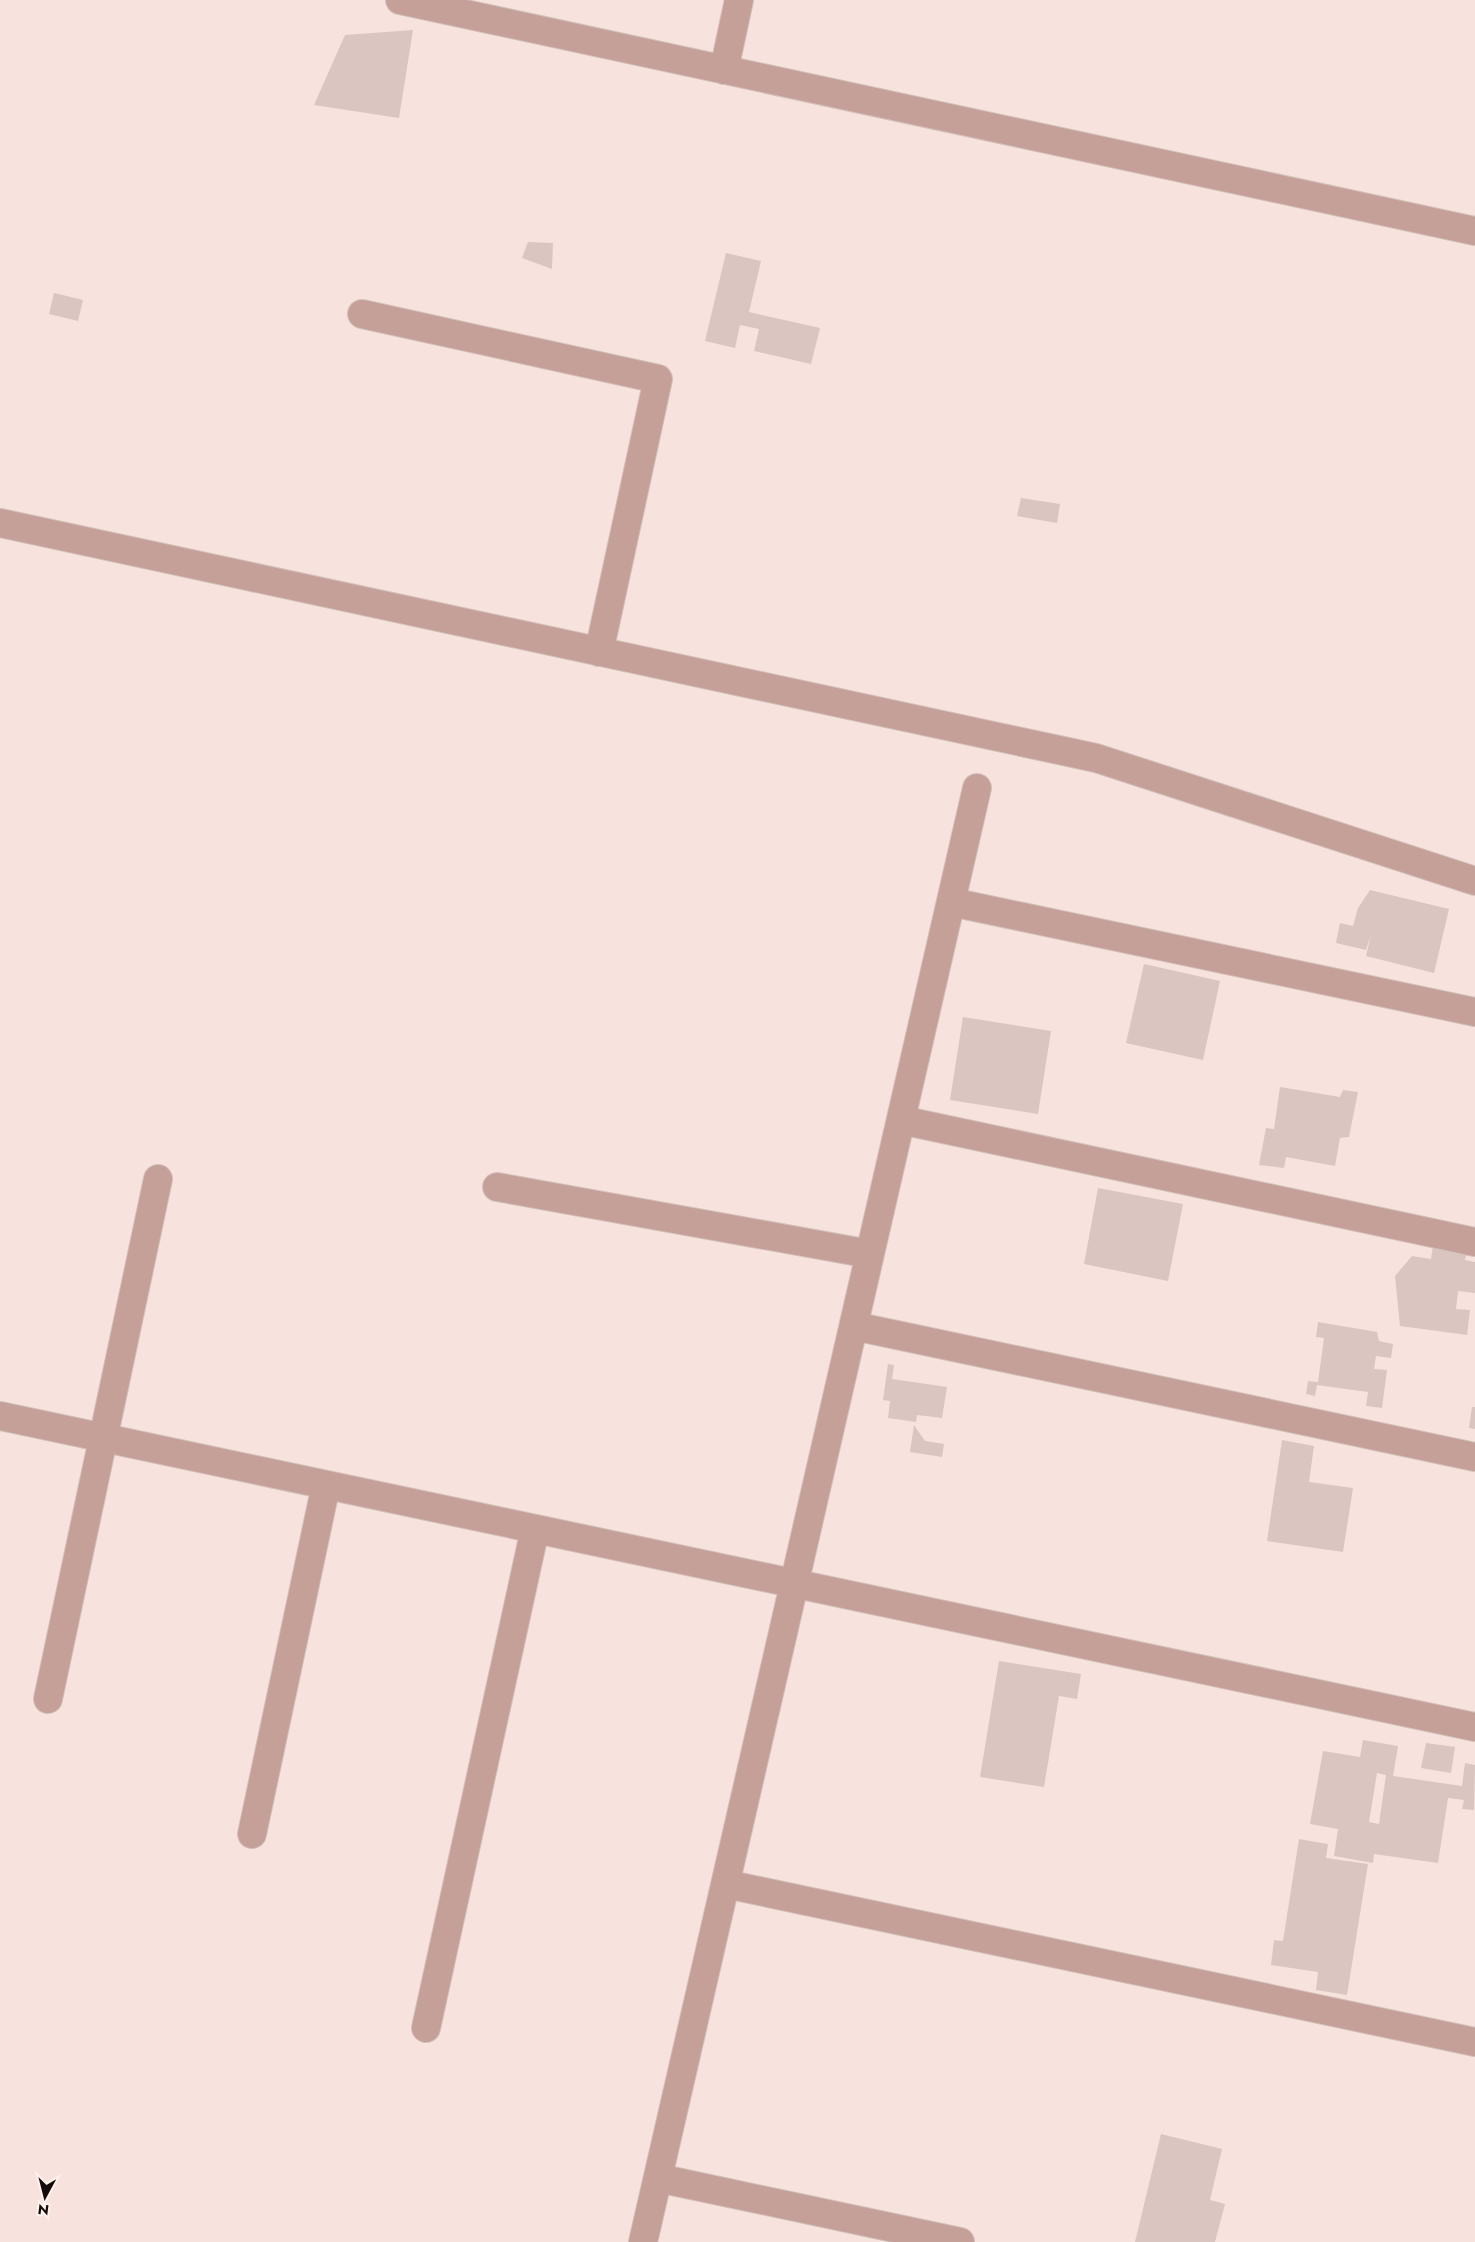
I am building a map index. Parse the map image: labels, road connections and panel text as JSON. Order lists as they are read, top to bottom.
{
  "north": "bottom"
}
